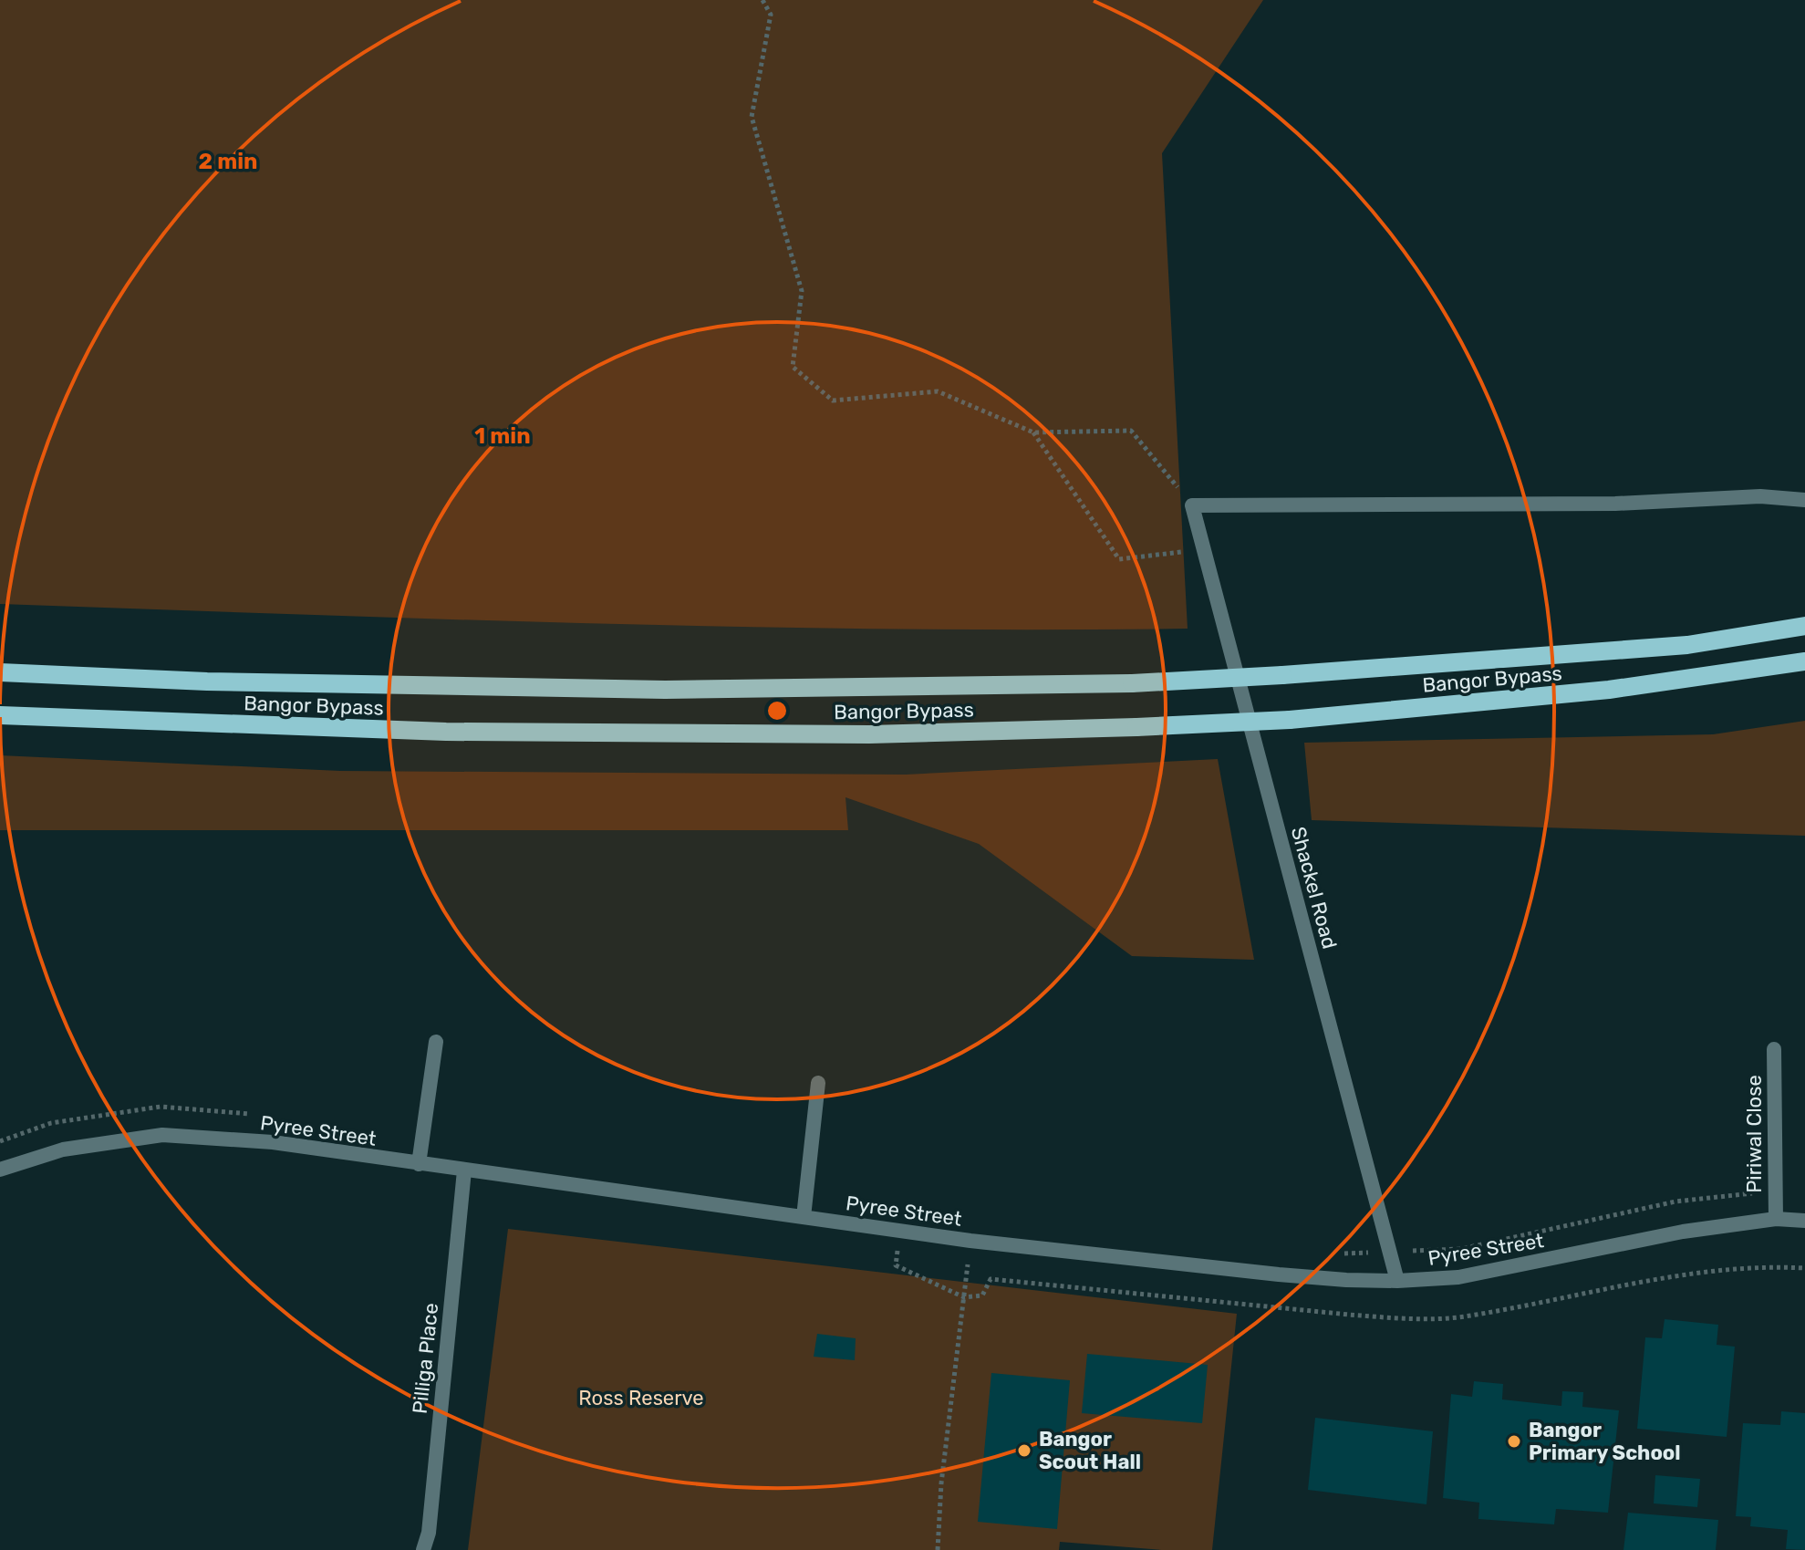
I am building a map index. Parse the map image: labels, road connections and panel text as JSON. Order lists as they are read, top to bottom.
{
  "streets": {
    "main road": ["Bangor Bypass"],
    "street": [
      "Shackel Road",
      "Pyree Street",
      "Piriwal Close",
      "Pilliga Place"
    ]
  },
  "crossings": [
    ["Shackel Road", "Pyree Street"],
    ["Pyree Street", "Piriwal Close"],
    ["Pyree Street", "Pilliga Place"]
  ],
  "parks": ["Ross Reserve"],
  "places": ["Bangor Primary School", "Bangor Scout Hall"],
  "rings": ["2 min", "1 min"]
}
